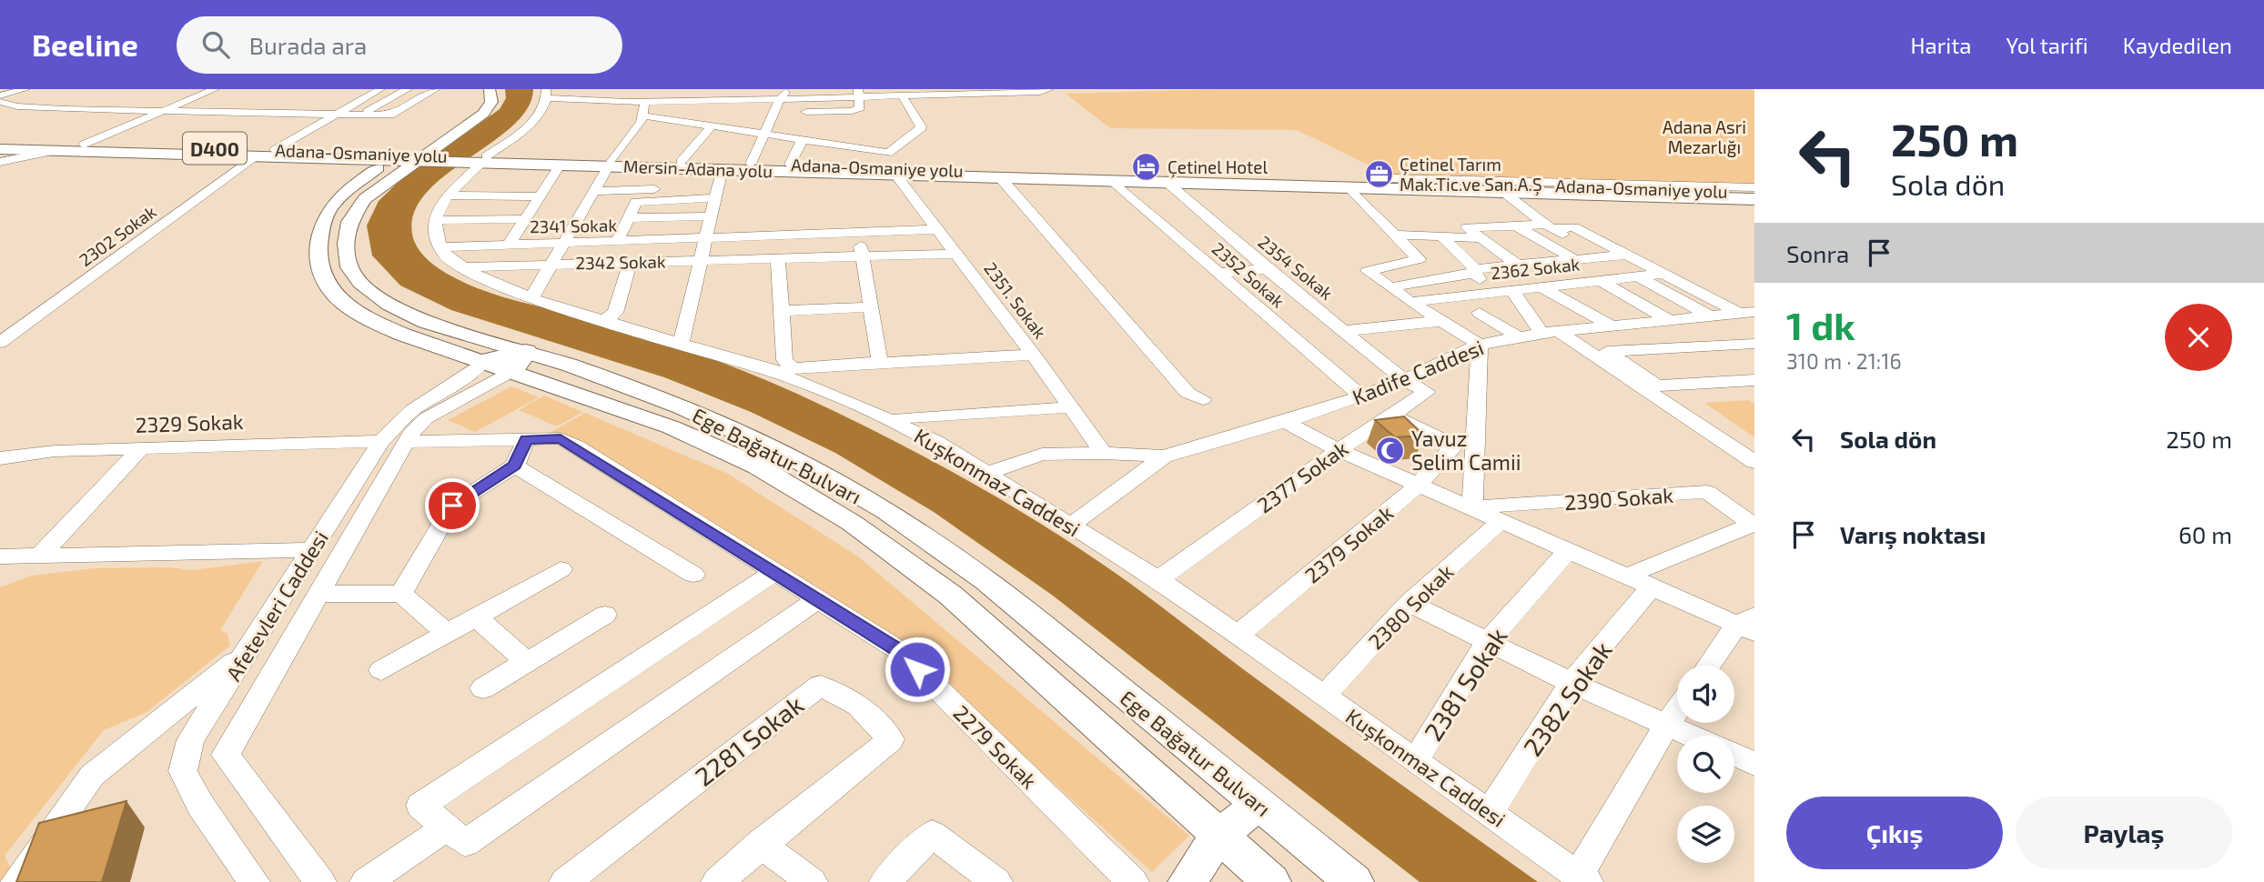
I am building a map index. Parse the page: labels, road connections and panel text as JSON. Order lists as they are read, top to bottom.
{
  "streets": {
    "highway": ["D400", "Adana-Osmaniye yolu", "Mersin-Adana yolu"],
    "main road": ["Ege Bağatur Bulvarı"],
    "street": [
      "2341 Sokak",
      "2302 Sokak",
      "2342 Sokak",
      "2354 Sokak",
      "2362 Sokak",
      "2352 Sokak",
      "2351. Sokak",
      "Kadife Caddesi",
      "2329 Sokak",
      "2377 Sokak",
      "Kuşkonmaz Caddesi",
      "2390 Sokak",
      "2379 Sokak",
      "Afetevleri Caddesi",
      "2380 Sokak",
      "2381 Sokak",
      "2382 Sokak",
      "2281 Sokak",
      "2279 Sokak"
    ]
  },
  "crossings": [
    ["Adana-Osmaniye yolu", "Mersin-Adana yolu"],
    ["Adana-Osmaniye yolu", "2302 Sokak"],
    ["Adana-Osmaniye yolu", "2351. Sokak"],
    ["Adana-Osmaniye yolu", "Ege Bağatur Bulvarı"],
    ["Mersin-Adana yolu", "2354 Sokak"],
    ["Mersin-Adana yolu", "2352 Sokak"],
    ["Mersin-Adana yolu", "2351. Sokak"],
    ["2341 Sokak", "Kuşkonmaz Caddesi"],
    ["2342 Sokak", "2351. Sokak"],
    ["2342 Sokak", "Kuşkonmaz Caddesi"],
    ["2354 Sokak", "Kadife Caddesi"],
    ["2354 Sokak", "2377 Sokak"],
    ["2352 Sokak", "Kadife Caddesi"],
    ["2351. Sokak", "Kadife Caddesi"],
    ["Kadife Caddesi", "2377 Sokak"],
    ["Kadife Caddesi", "Kuşkonmaz Caddesi"],
    ["2329 Sokak", "Afetevleri Caddesi"],
    ["Ege Bağatur Bulvarı", "Afetevleri Caddesi"],
    ["2377 Sokak", "Kuşkonmaz Caddesi"],
    ["2377 Sokak", "2379 Sokak"],
    ["Kuşkonmaz Caddesi", "2379 Sokak"],
    ["Kuşkonmaz Caddesi", "2380 Sokak"],
    ["Kuşkonmaz Caddesi", "2381 Sokak"],
    ["Kuşkonmaz Caddesi", "2382 Sokak"],
    ["Afetevleri Caddesi", "2279 Sokak"]
  ],
  "parks": ["Adana Asri Mezarlığı"],
  "places": {
    "hotel": ["Çetinel Hotel"],
    "office": ["Çetinel Tarım Mak.Tic.ve San.A.Ş"],
    "mosque": ["Yavuz Selim Camii"]
  },
  "page": {
    "header": "Beeline",
    "search": "Burada ara",
    "nav": ["Harita", "Yol tarifi", "Kaydedilen"],
    "turn": ["250 m", "Sola dön"],
    "then": "Sonra",
    "heading": ["1 dk", "310 m · 21:16"],
    "list": [
      {
        "name": "Sola dön",
        "value": "250 m"
      },
      {
        "name": "Varış noktası",
        "value": "60 m"
      }
    ],
    "buttons": ["Çıkış", "Paylaş"]
  }
}
